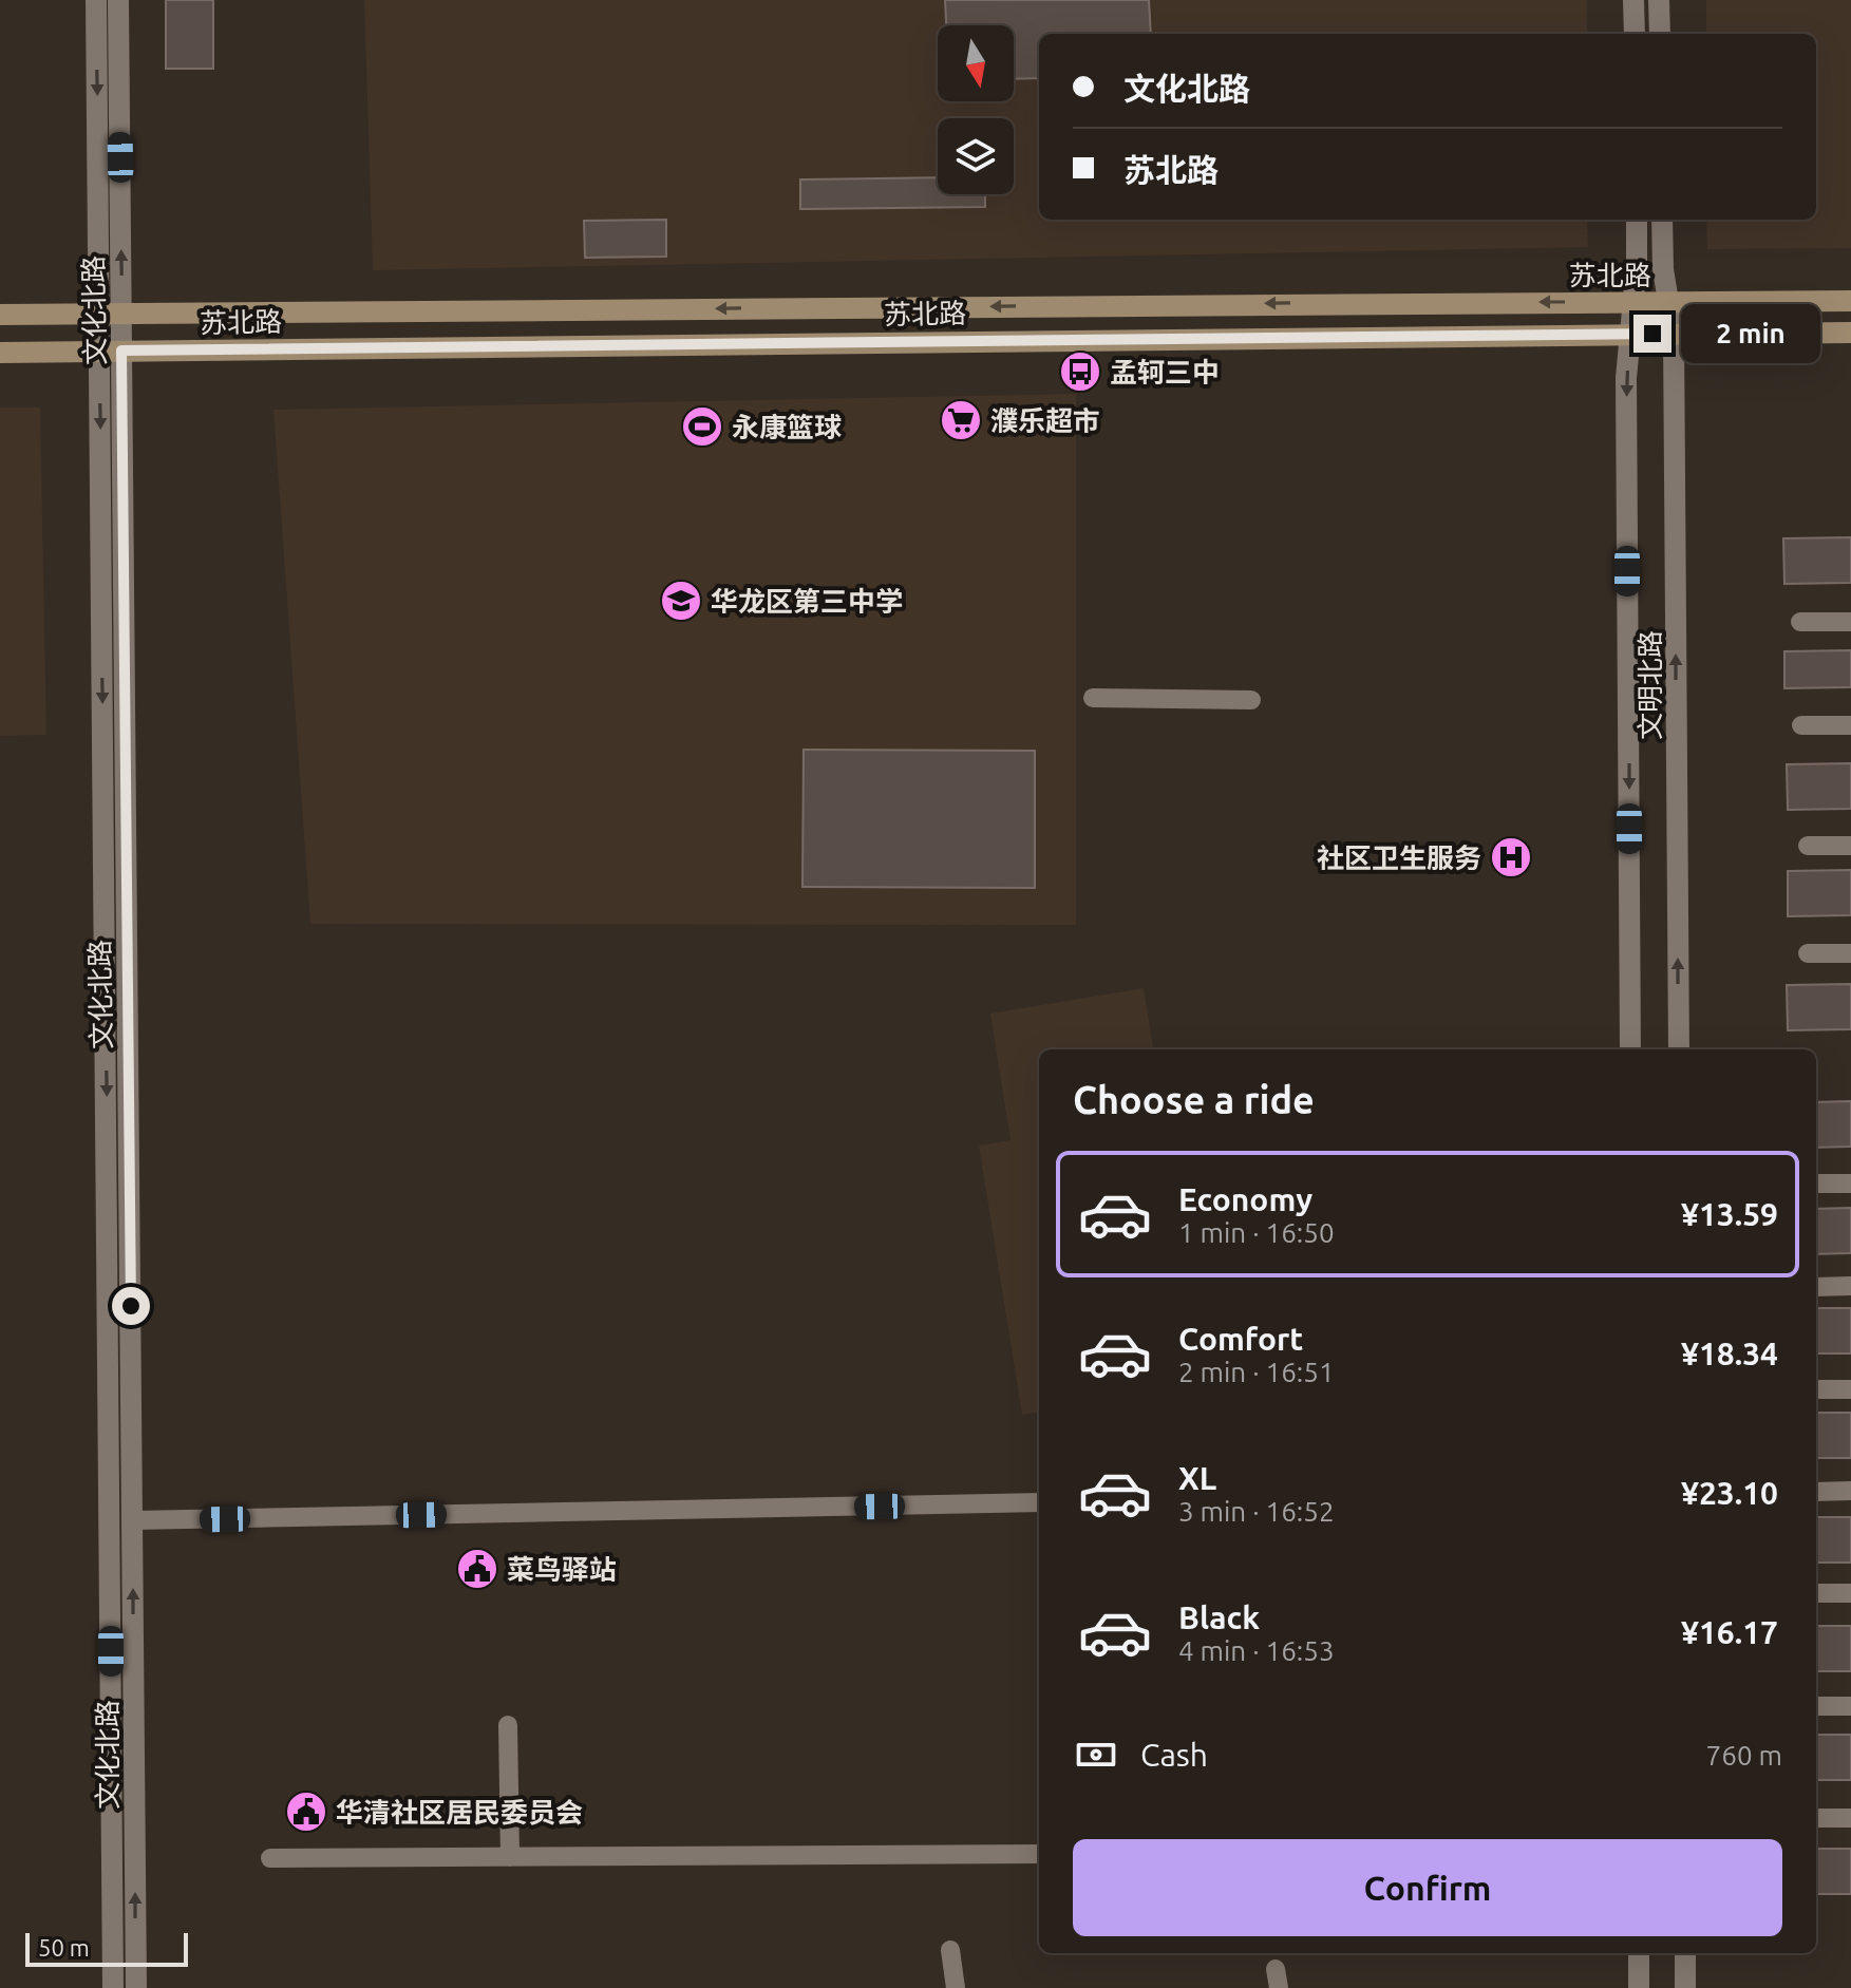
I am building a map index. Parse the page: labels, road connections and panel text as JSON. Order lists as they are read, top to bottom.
{
  "streets": {
    "main road": ["苏北路"],
    "street": ["文化北路", "文明北路"]
  },
  "crossings": [
    ["苏北路", "文化北路"],
    ["苏北路", "文明北路"]
  ],
  "places": {
    "bus stop": ["孟轲三中"],
    "supermarket": ["濮乐超市"],
    "sports": ["永康篮球"],
    "school or university": ["华龙区第三中学"],
    "hospital": ["社区卫生服务"],
    "public building": ["菜鸟驿站", "华清社区居民委员会"]
  },
  "scale_bar": "50 m",
  "north": "bottom",
  "page": {
    "banner": ["文化北路", "苏北路"],
    "bubble": "2 min",
    "heading": "Choose a ride",
    "list": [
      {
        "name": "Economy",
        "note": "1 min · 16:50",
        "value": "¥13.59"
      },
      {
        "name": "Comfort",
        "note": "2 min · 16:51",
        "value": "¥18.34"
      },
      {
        "name": "XL",
        "note": "3 min · 16:52",
        "value": "¥23.10"
      },
      {
        "name": "Black",
        "note": "4 min · 16:53",
        "value": "¥16.17"
      }
    ],
    "pay": ["Cash", "760 m"],
    "buttons": "Confirm",
    "scale": "50 m"
  }
}
